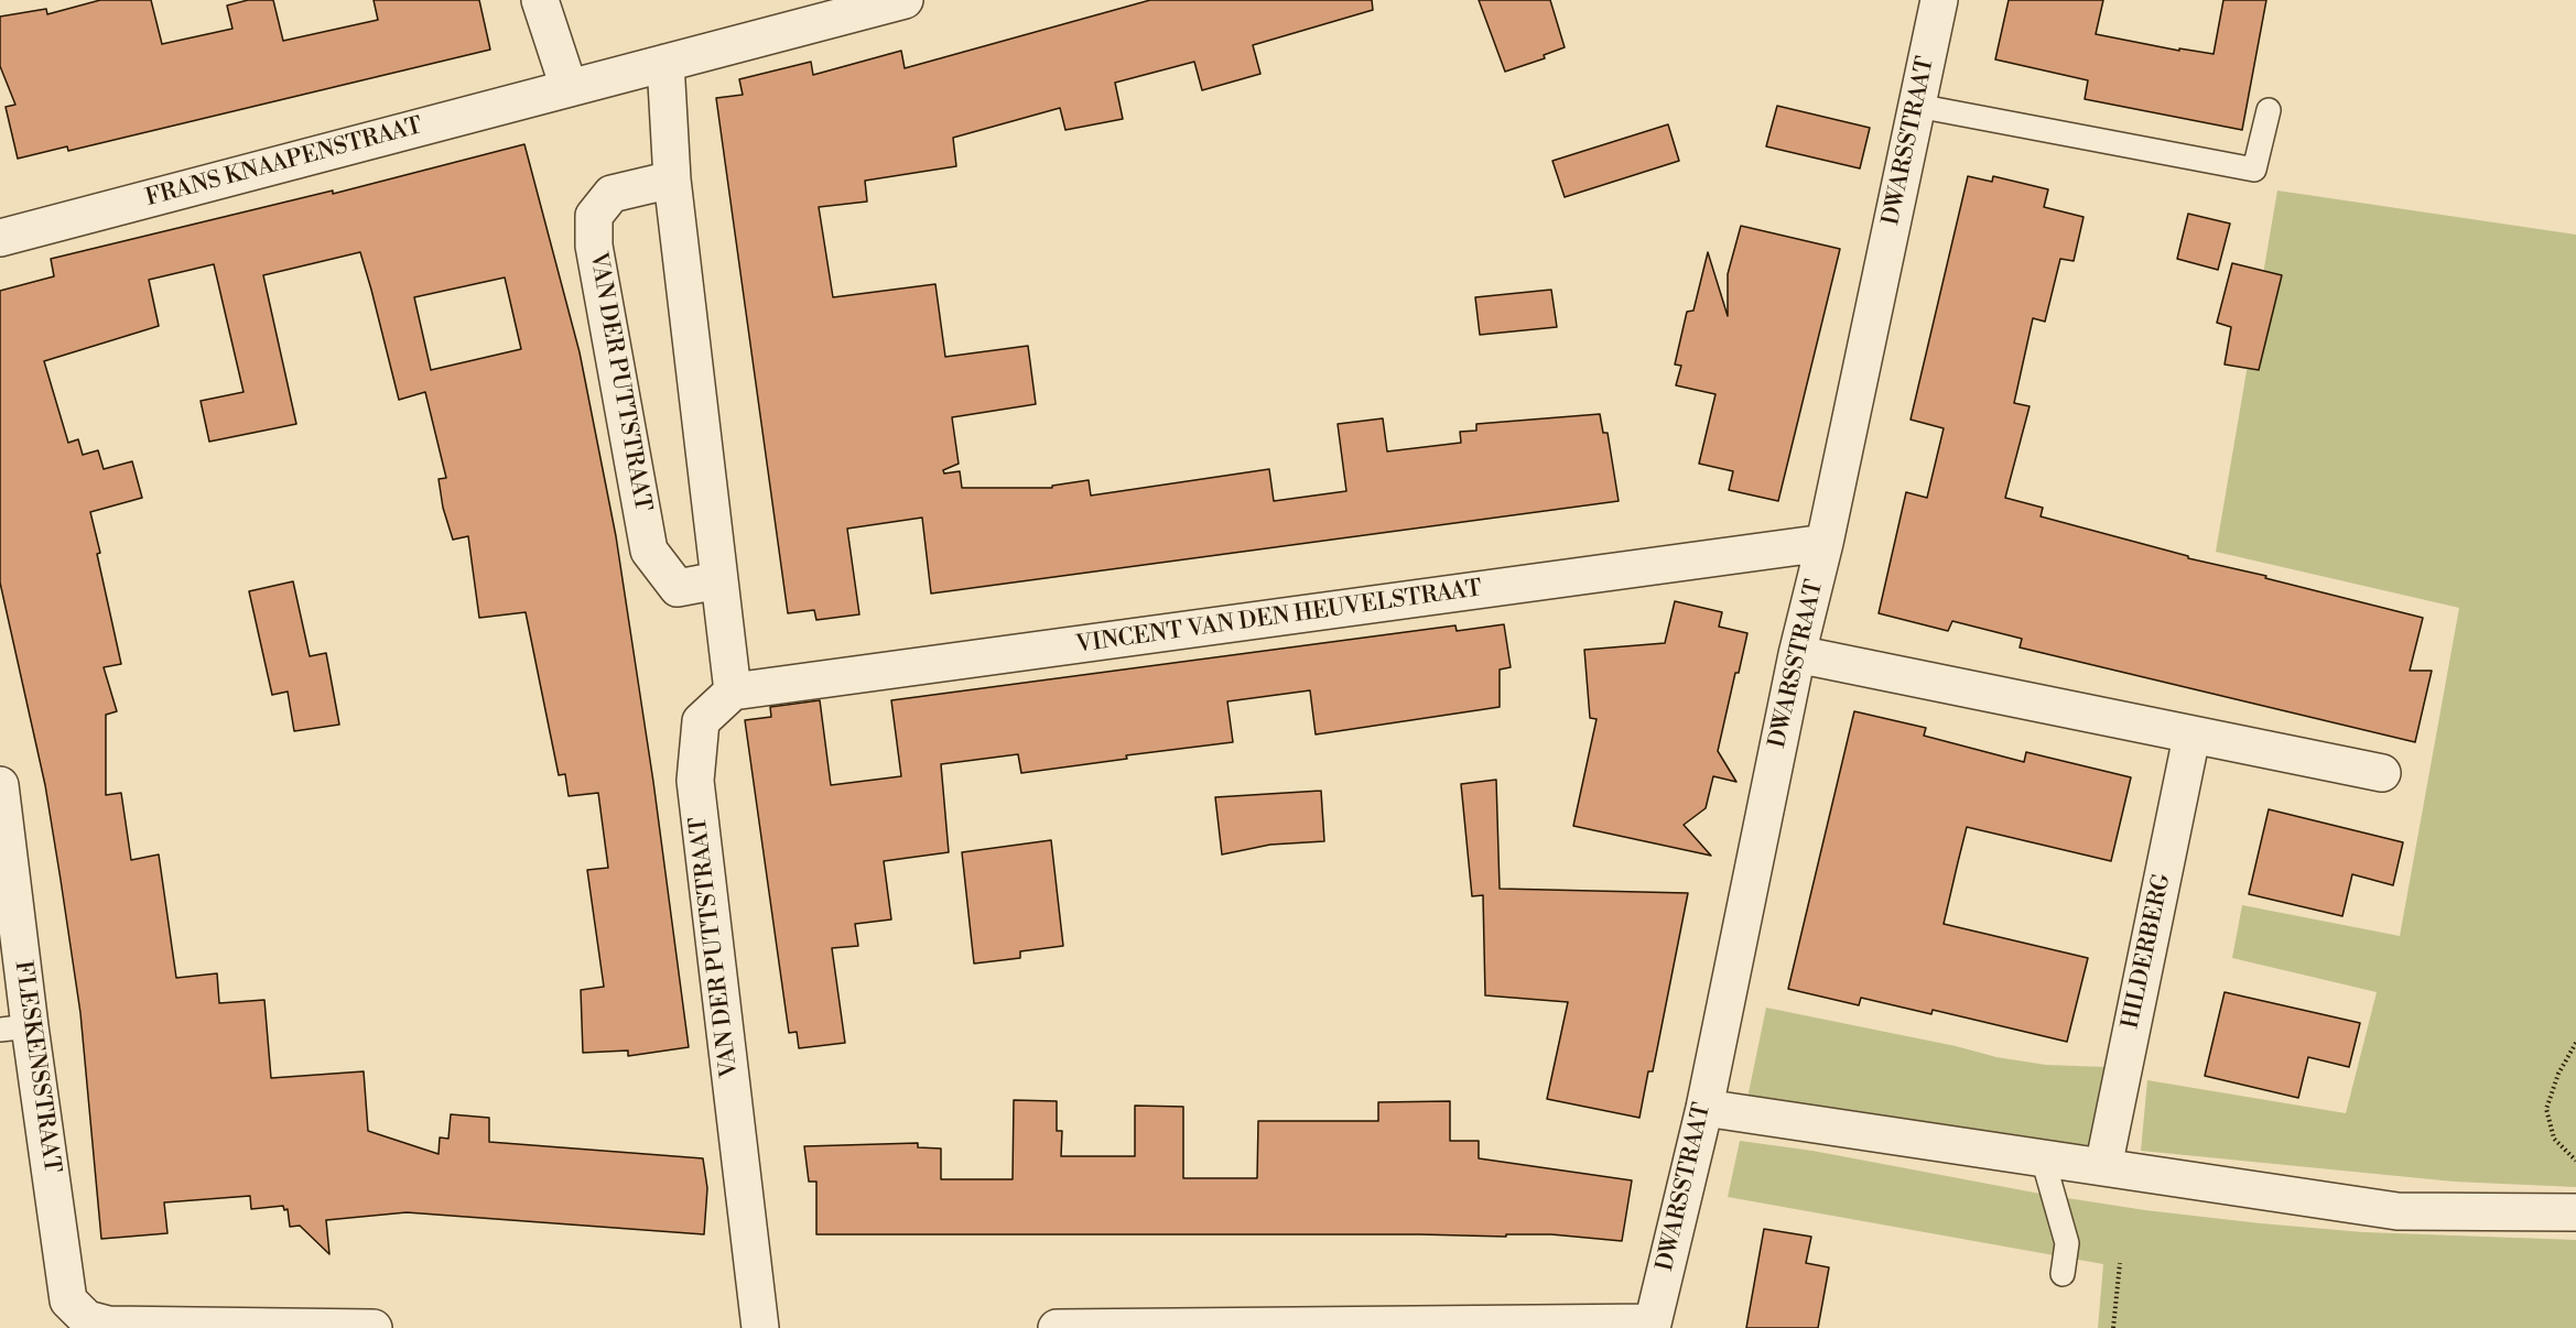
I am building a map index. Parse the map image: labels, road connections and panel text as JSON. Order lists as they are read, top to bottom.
{
  "streets": {
    "street": [
      "DWARSSTRAAT",
      "FRANS KNAAPENSTRAAT",
      "VAN DER PUTTSTRAAT",
      "VINCENT VAN DEN HEUVELSTRAAT",
      "HILDERBERG",
      "FLESKENSSTRAAT"
    ]
  },
  "crossings": [
    ["DWARSSTRAAT", "VINCENT VAN DEN HEUVELSTRAAT"],
    ["VAN DER PUTTSTRAAT", "VINCENT VAN DEN HEUVELSTRAAT"]
  ]
}
